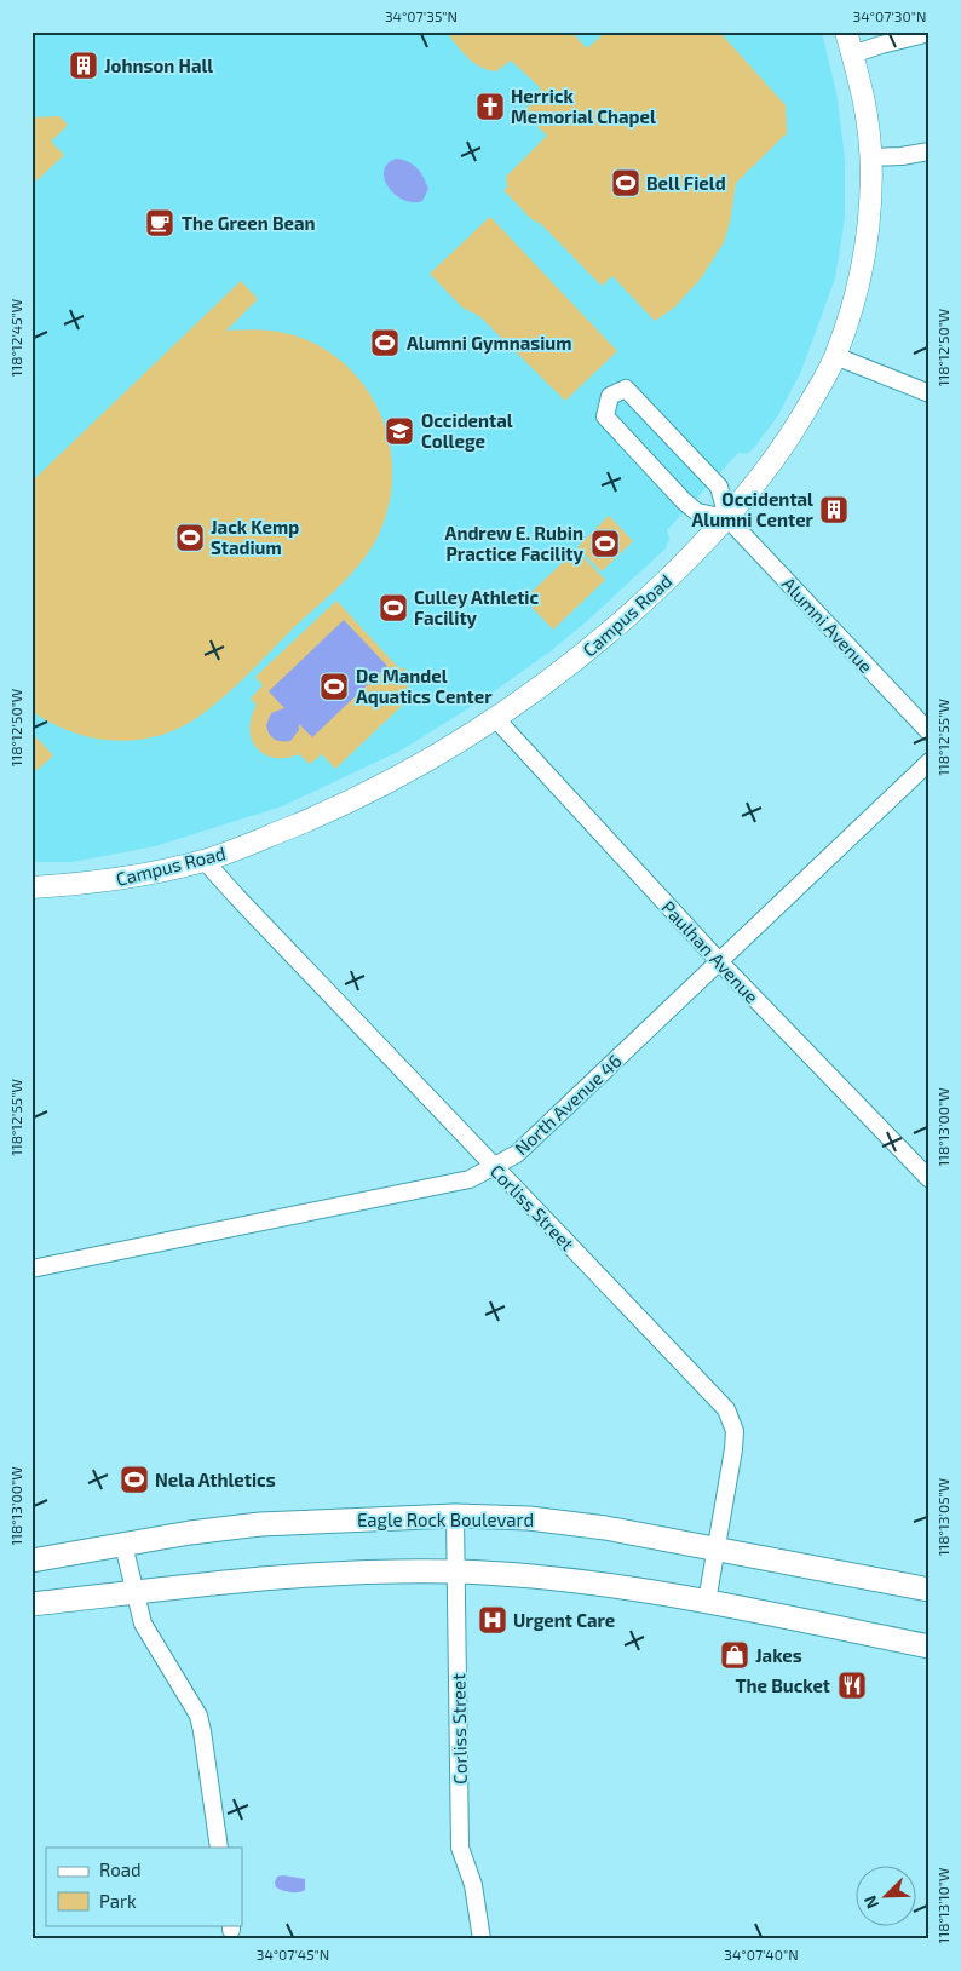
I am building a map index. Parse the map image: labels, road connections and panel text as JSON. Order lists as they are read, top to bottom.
{
  "streets": {
    "main road": ["Eagle Rock Boulevard"],
    "street": [
      "Campus Road",
      "Alumni Avenue",
      "Paulhan Avenue",
      "North Avenue 46",
      "Corliss Street"
    ]
  },
  "crossings": [
    ["Campus Road", "Alumni Avenue"],
    ["Campus Road", "Paulhan Avenue"],
    ["Campus Road", "Corliss Street"],
    ["Paulhan Avenue", "North Avenue 46"],
    ["North Avenue 46", "Corliss Street"],
    ["Corliss Street", "Eagle Rock Boulevard"]
  ],
  "places": {
    "building": ["Johnson Hall", "Occidental Alumni Center"],
    "church": ["Herrick Memorial Chapel"],
    "sports": [
      "Bell Field",
      "Alumni Gymnasium",
      "Jack Kemp Stadium",
      "Andrew E. Rubin Practice Facility",
      "Culley Athletic Facility",
      "De Mandel Aquatics Center",
      "Nela Athletics"
    ],
    "cafe": ["The Green Bean"],
    "school or university": ["Occidental College"],
    "hospital": ["Urgent Care"],
    "shop": ["Jakes"],
    "restaurant": ["The Bucket"]
  },
  "legend": ["Road", "Park"],
  "north": "bottom left",
  "coordinates": [
    "34°07'35\"N",
    "34°07'30\"N",
    "118°12'45\"W",
    "118°12'50\"W",
    "118°12'55\"W",
    "118°13'00\"W",
    "118°13'05\"W",
    "118°13'10\"W",
    "34°07'45\"N",
    "34°07'40\"N"
  ]
}
